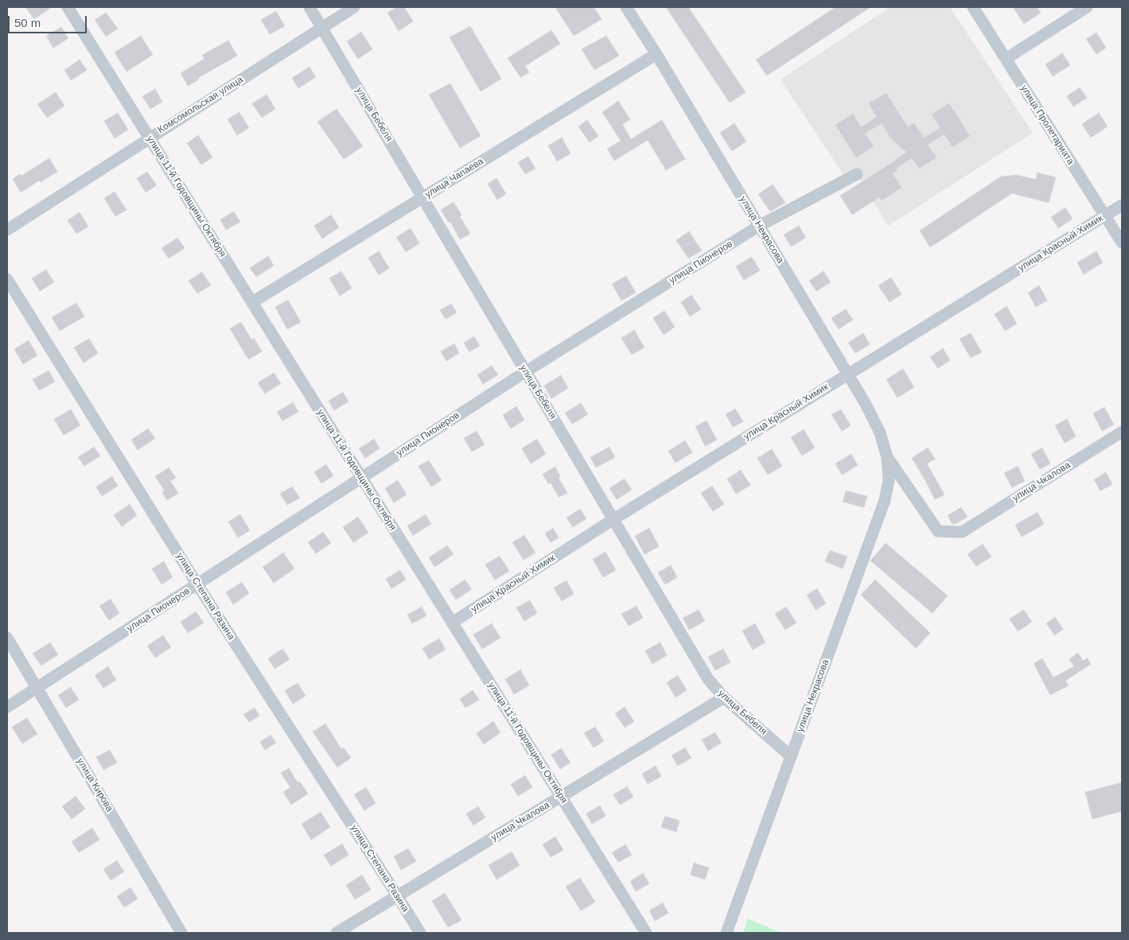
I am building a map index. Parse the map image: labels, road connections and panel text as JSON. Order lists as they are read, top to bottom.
{
  "streets": {
    "street": [
      "Комсомольская улица",
      "улица Бебеля",
      "улица Пролетариата",
      "улица Чапаева",
      "улица 11-й Годовщины Октября",
      "улица Некрасова",
      "улица Красный Химик",
      "улица Пионеров",
      "улица Чкалова",
      "улица Степана Разина",
      "улица Кирова"
    ]
  },
  "crossings": [
    ["Комсомольская улица", "улица Бебеля"],
    ["Комсомольская улица", "улица 11-й Годовщины Октября"],
    ["улица Бебеля", "улица Чапаева"],
    ["улица Бебеля", "улица Некрасова"],
    ["улица Бебеля", "улица Красный Химик"],
    ["улица Бебеля", "улица Пионеров"],
    ["улица Бебеля", "улица Чкалова"],
    ["улица Пролетариата", "улица Красный Химик"],
    ["улица Чапаева", "улица 11-й Годовщины Октября"],
    ["улица Чапаева", "улица Некрасова"],
    ["улица 11-й Годовщины Октября", "улица Красный Химик"],
    ["улица 11-й Годовщины Октября", "улица Пионеров"],
    ["улица 11-й Годовщины Октября", "улица Чкалова"],
    ["улица Некрасова", "улица Красный Химик"],
    ["улица Некрасова", "улица Пионеров"],
    ["улица Некрасова", "улица Чкалова"],
    ["улица Пионеров", "улица Степана Разина"],
    ["улица Пионеров", "улица Кирова"],
    ["улица Чкалова", "улица Степана Разина"]
  ],
  "scale_bar": "50 m"
}
